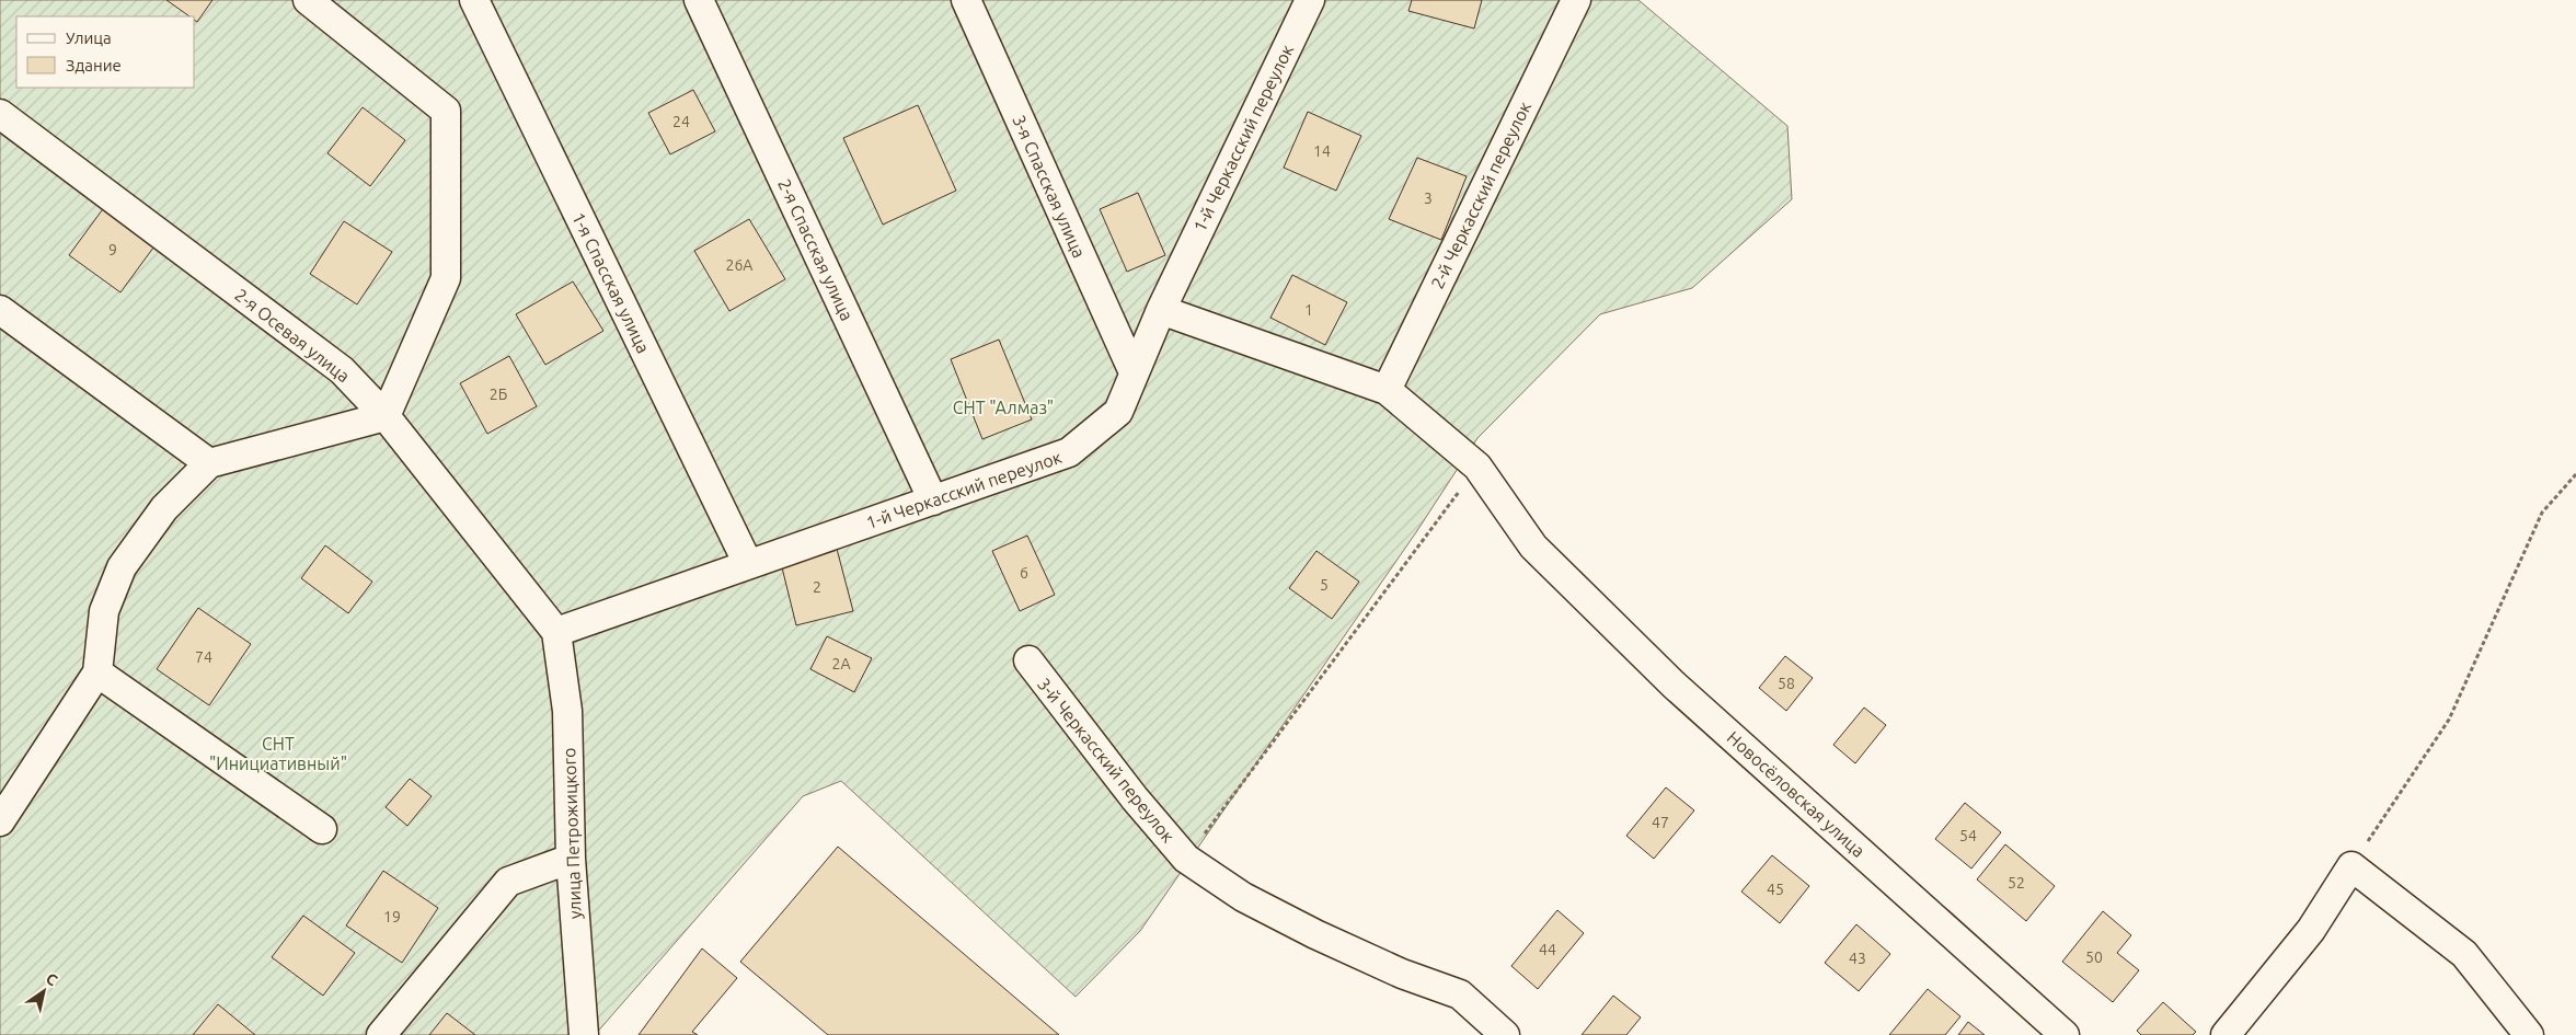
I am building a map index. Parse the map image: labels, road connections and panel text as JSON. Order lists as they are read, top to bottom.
{
  "streets": {
    "street": [
      "1-й Черкасский переулок",
      "3-я Спасская улица",
      "2-й Черкасский переулок",
      "2-я Спасская улица",
      "1-я Спасская улица",
      "2-я Осевая улица",
      "3-й Черкасский переулок",
      "Новосёловская улица",
      "улица Петрожицкого"
    ]
  },
  "crossings": [
    ["1-й Черкасский переулок", "3-я Спасская улица"],
    ["1-й Черкасский переулок", "2-я Спасская улица"],
    ["1-й Черкасский переулок", "1-я Спасская улица"],
    ["1-й Черкасский переулок", "2-я Осевая улица"],
    ["1-й Черкасский переулок", "улица Петрожицкого"],
    ["2-й Черкасский переулок", "Новосёловская улица"],
    ["2-я Осевая улица", "улица Петрожицкого"]
  ],
  "parks": ["СНТ \"Алмаз\"", "СНТ \"Инициативный\""],
  "house_numbers": [
    "24",
    "14",
    "3",
    "9",
    "26А",
    "1",
    "2Б",
    "6",
    "5",
    "2",
    "74",
    "2А",
    "58",
    "47",
    "54",
    "52",
    "45",
    "19",
    "44",
    "50",
    "43"
  ],
  "legend": ["Улица", "Здание"],
  "north": "top right"
}
